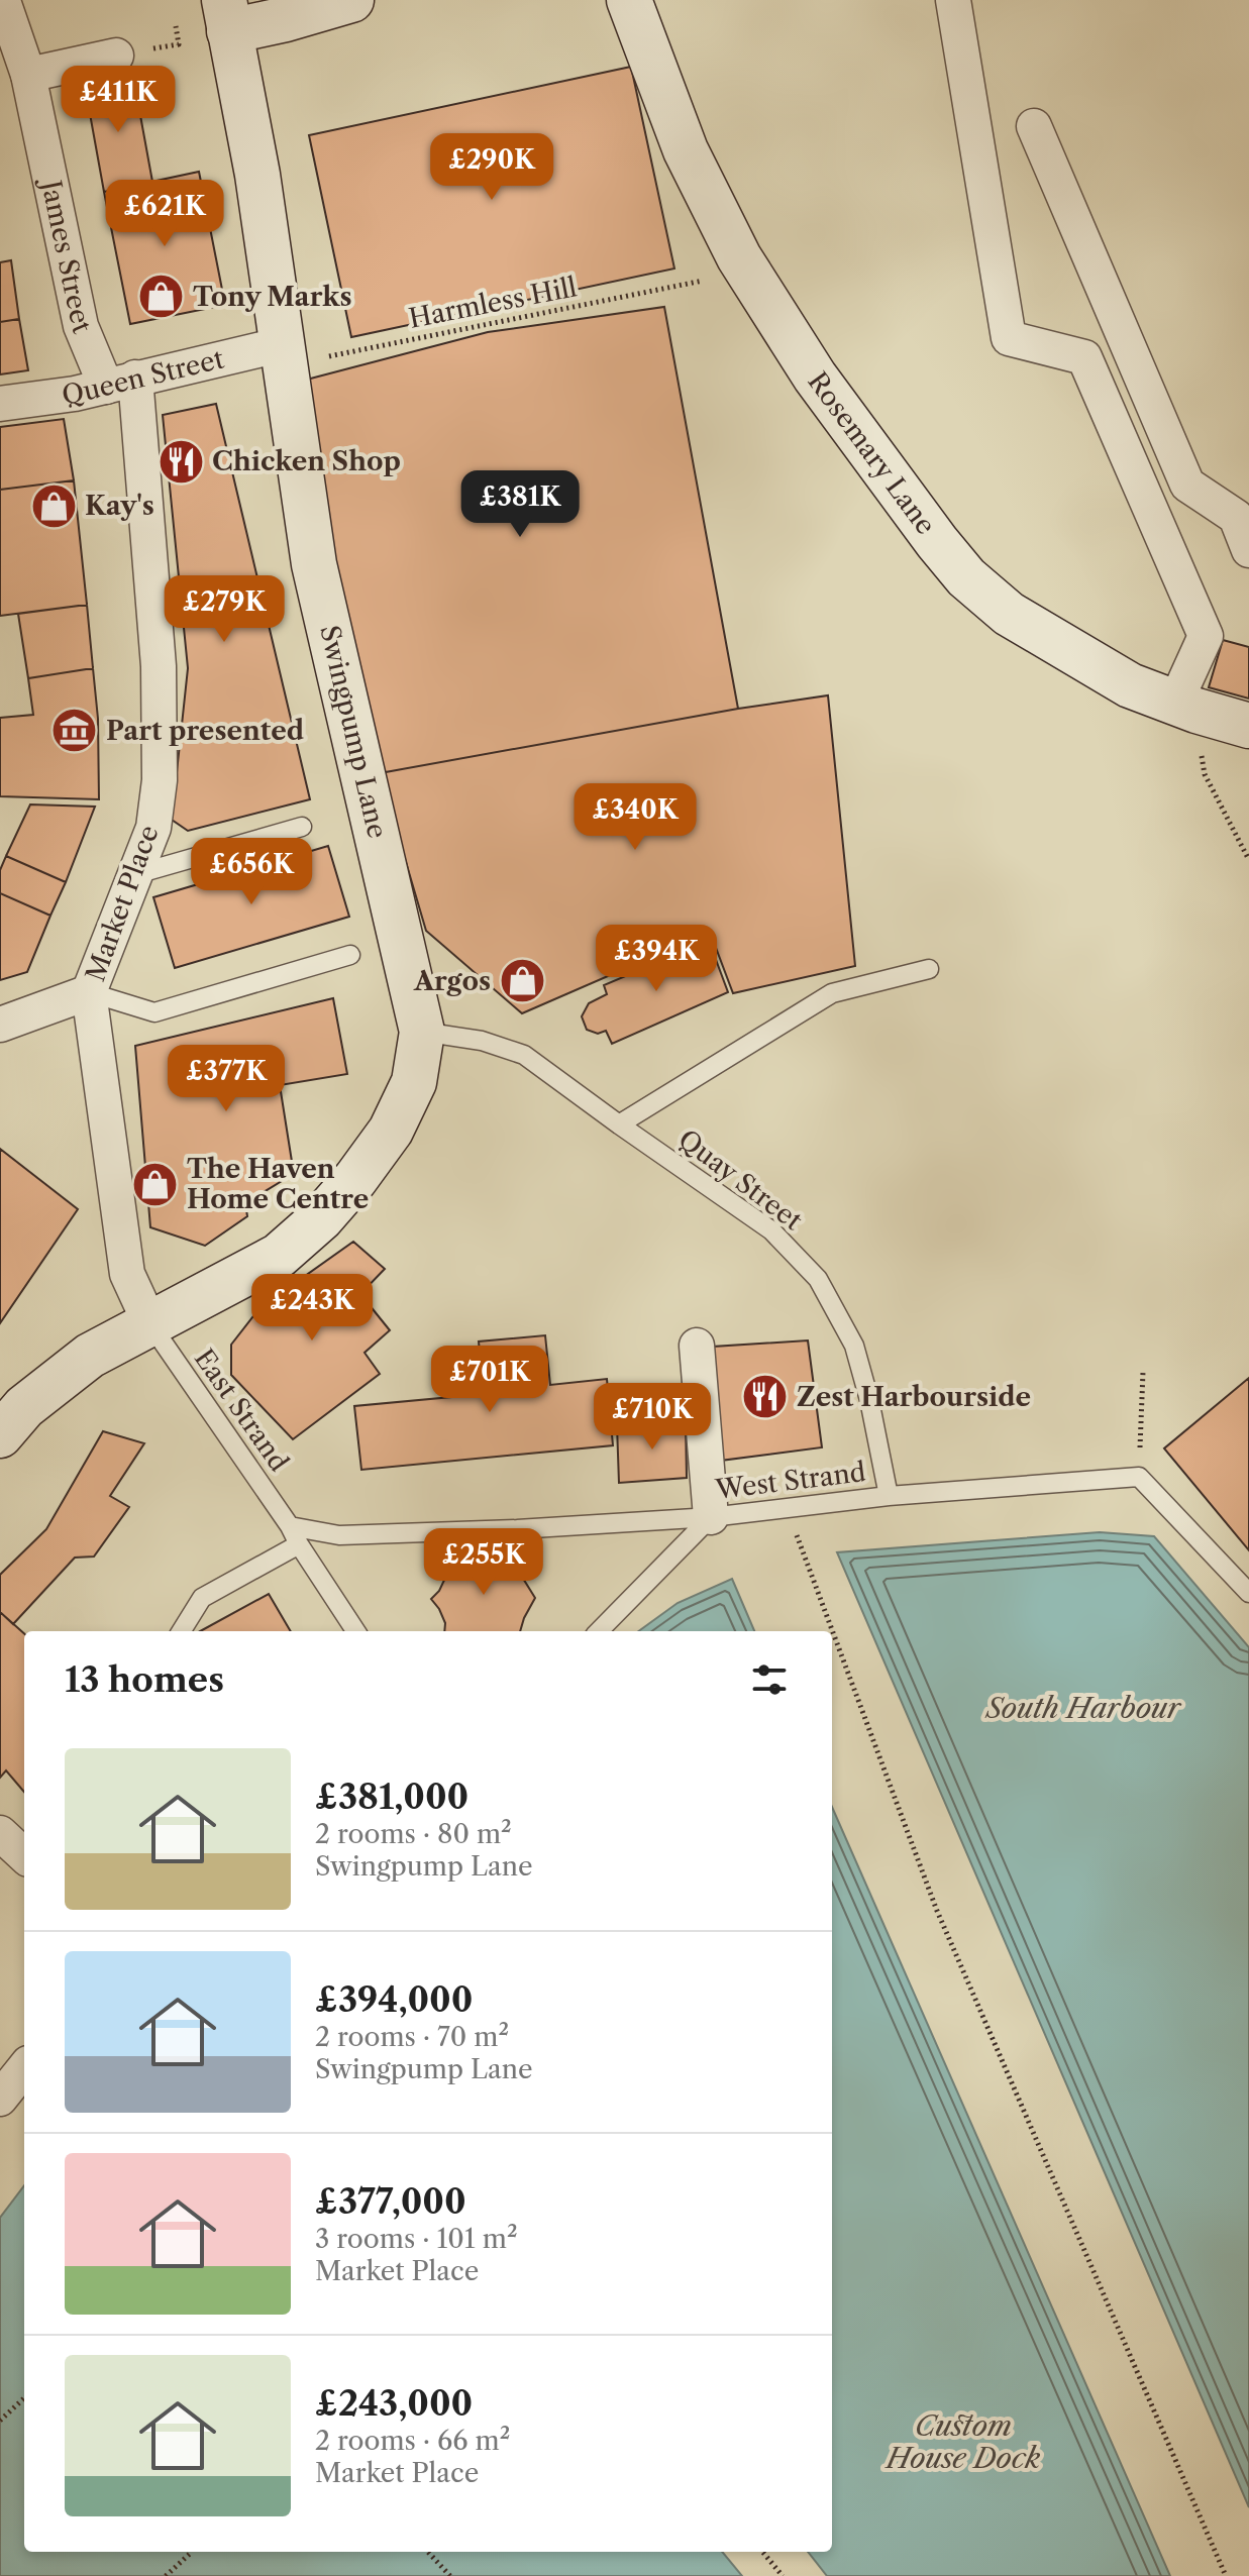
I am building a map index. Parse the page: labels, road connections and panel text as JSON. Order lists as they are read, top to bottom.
{
  "streets": {
    "main road": ["Rosemary Lane", "Swingpump Lane"],
    "street": ["James Street", "Queen Street", "Market Place"],
    "lane": ["Quay Street", "East Strand", "West Strand"],
    "path": ["Harmless Hill"]
  },
  "crossings": [
    ["James Street", "Queen Street"],
    ["James Street", "Market Place"],
    ["Harmless Hill", "Queen Street"],
    ["Harmless Hill", "Swingpump Lane"],
    ["Queen Street", "Swingpump Lane"],
    ["Queen Street", "Market Place"],
    ["Swingpump Lane", "Quay Street"],
    ["Market Place", "East Strand"],
    ["Quay Street", "West Strand"],
    ["East Strand", "West Strand"]
  ],
  "water": ["South Harbour", "Custom House Dock"],
  "places": {
    "shop": [
      "Tony Marks",
      "Kay's",
      "Argos",
      "The Haven Home Centre"
    ],
    "restaurant": ["Chicken Shop", "Zest Harbourside"],
    "museum": ["Part presented"]
  },
  "page": {
    "price": [
      "£411K",
      "£290K",
      "£621K",
      "£381K",
      "£279K",
      "£340K",
      "£656K",
      "£394K",
      "£377K",
      "£243K",
      "£701K",
      "£710K",
      "£255K"
    ],
    "heading": "13 homes",
    "list": [
      {
        "name": "£381,000",
        "note": "2 rooms · 80 m² · Swingpump Lane"
      },
      {
        "name": "£394,000",
        "note": "2 rooms · 70 m² · Swingpump Lane"
      },
      {
        "name": "£377,000",
        "note": "3 rooms · 101 m² · Market Place"
      },
      {
        "name": "£243,000",
        "note": "2 rooms · 66 m² · Market Place"
      }
    ]
  }
}
